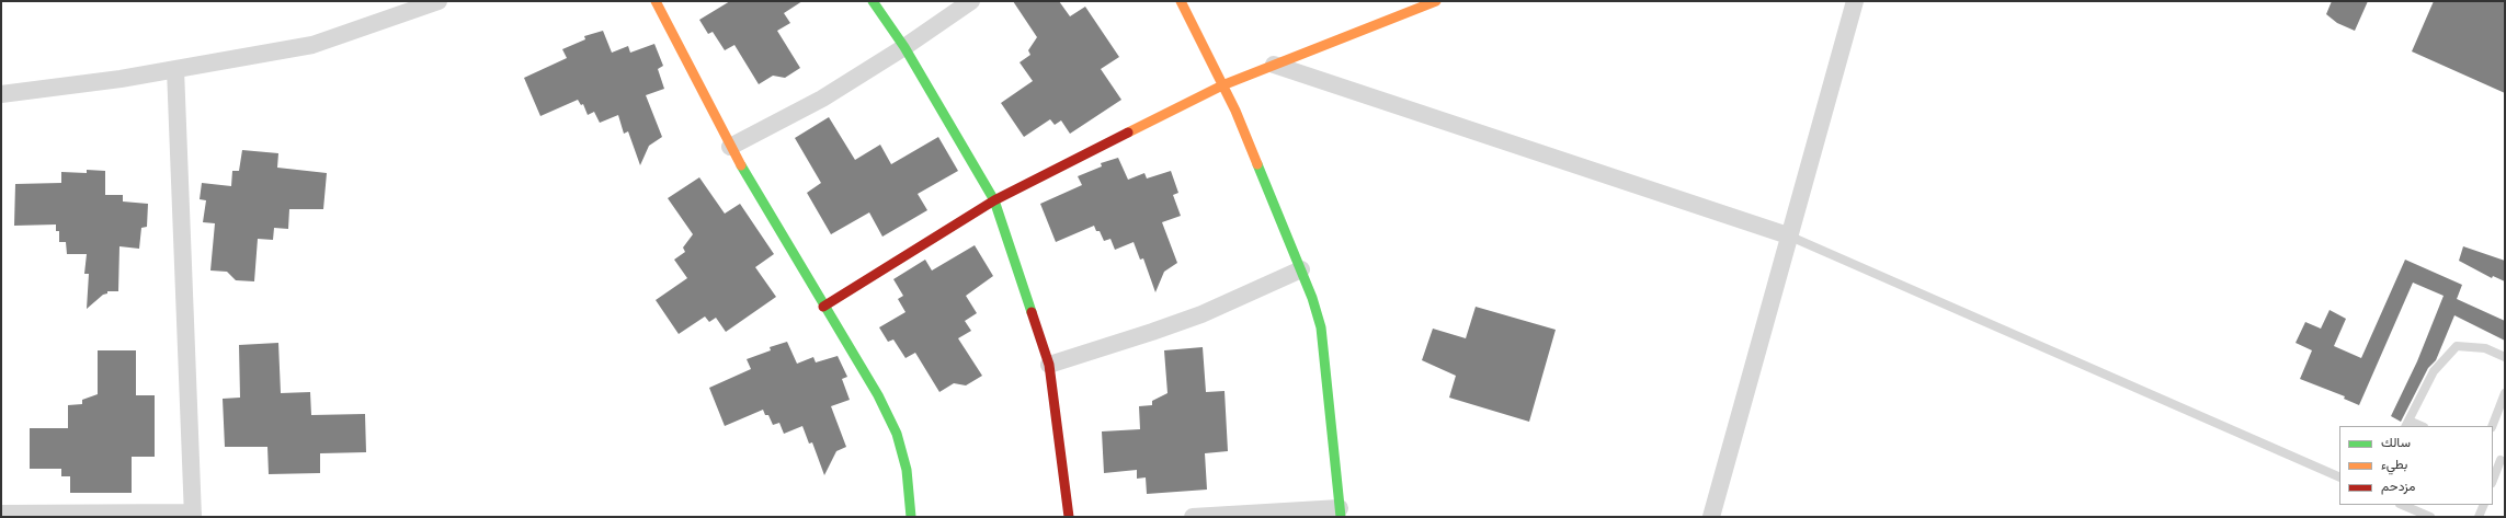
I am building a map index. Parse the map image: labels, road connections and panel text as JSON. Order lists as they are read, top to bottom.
{
  "legend": ["سالك", "بطيء", "مزدحم"]
}
